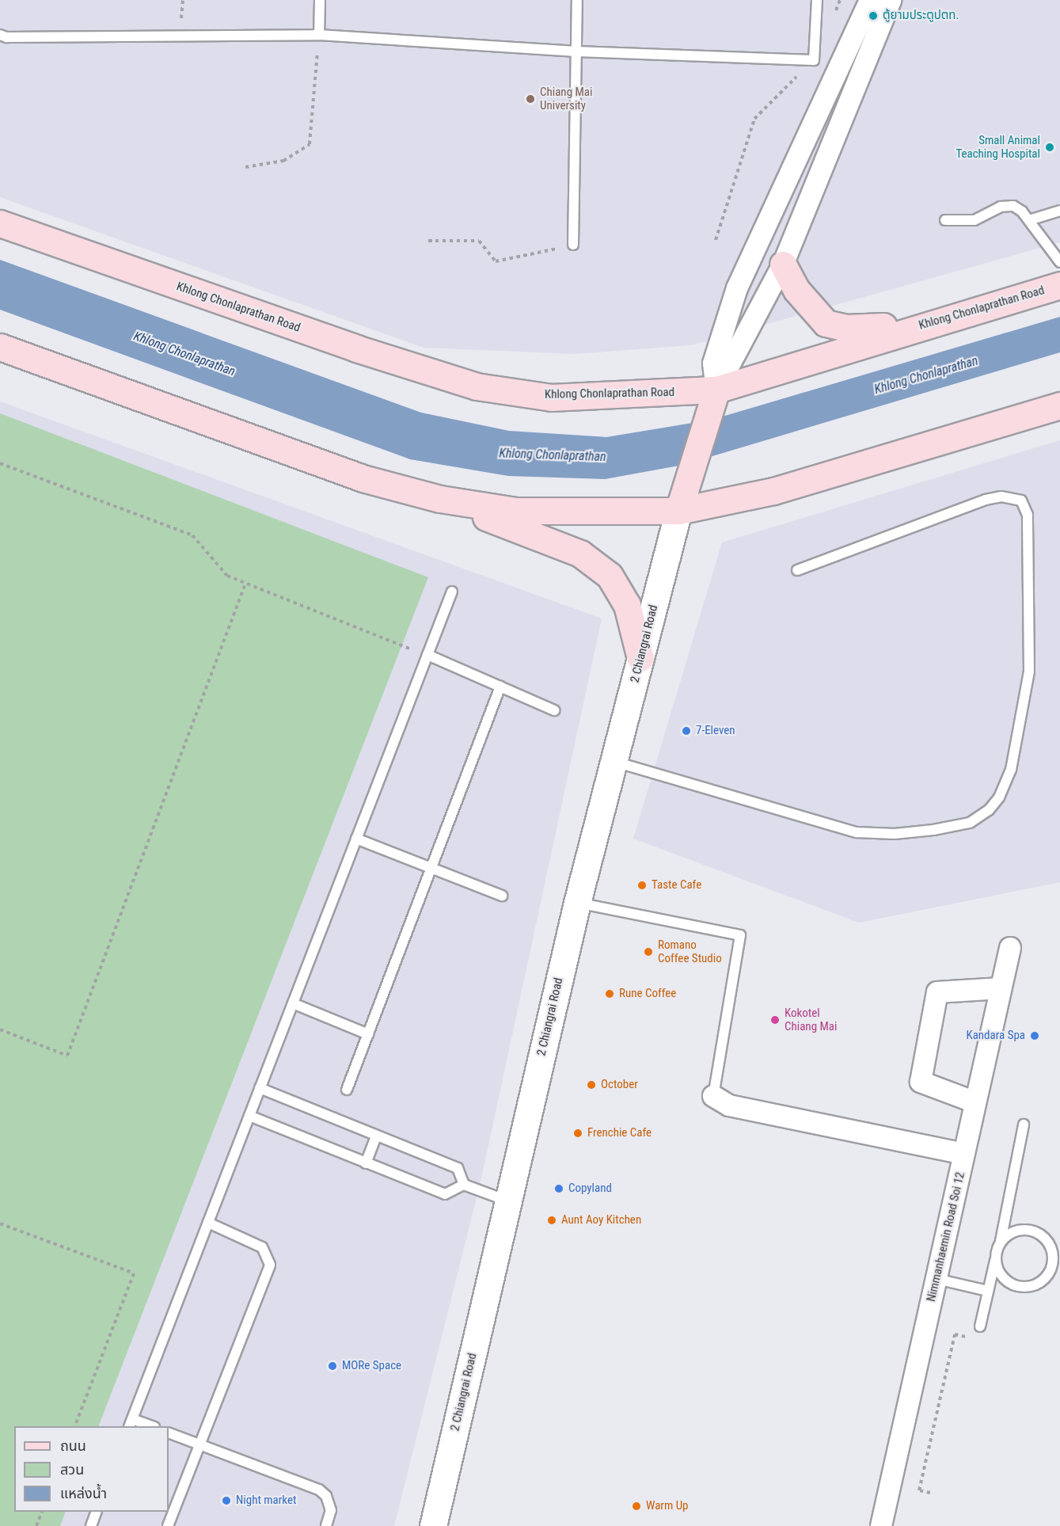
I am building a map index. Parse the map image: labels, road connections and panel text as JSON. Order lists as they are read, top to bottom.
{
  "streets": {
    "main road": ["Khlong Chonlaprathan Road"],
    "street": ["2 Chiangrai Road", "Nimmanhaemin Road Soi 12"]
  },
  "water": ["Khlong Chonlaprathan"],
  "places": [
    "ตู้ยามประตูปตท.",
    "Chiang Mai University",
    "Small Animal Teaching Hospital",
    "7-Eleven",
    "Taste Cafe",
    "Romano Coffee Studio",
    "Rune Coffee",
    "Kokotel Chiang Mai",
    "Kandara Spa",
    "October",
    "Frenchie Cafe",
    "Copyland",
    "Aunt Aoy Kitchen",
    "MORe Space",
    "Night market",
    "Warm Up"
  ],
  "legend": ["ถนน", "สวน", "แหล่งน้ำ"]
}
